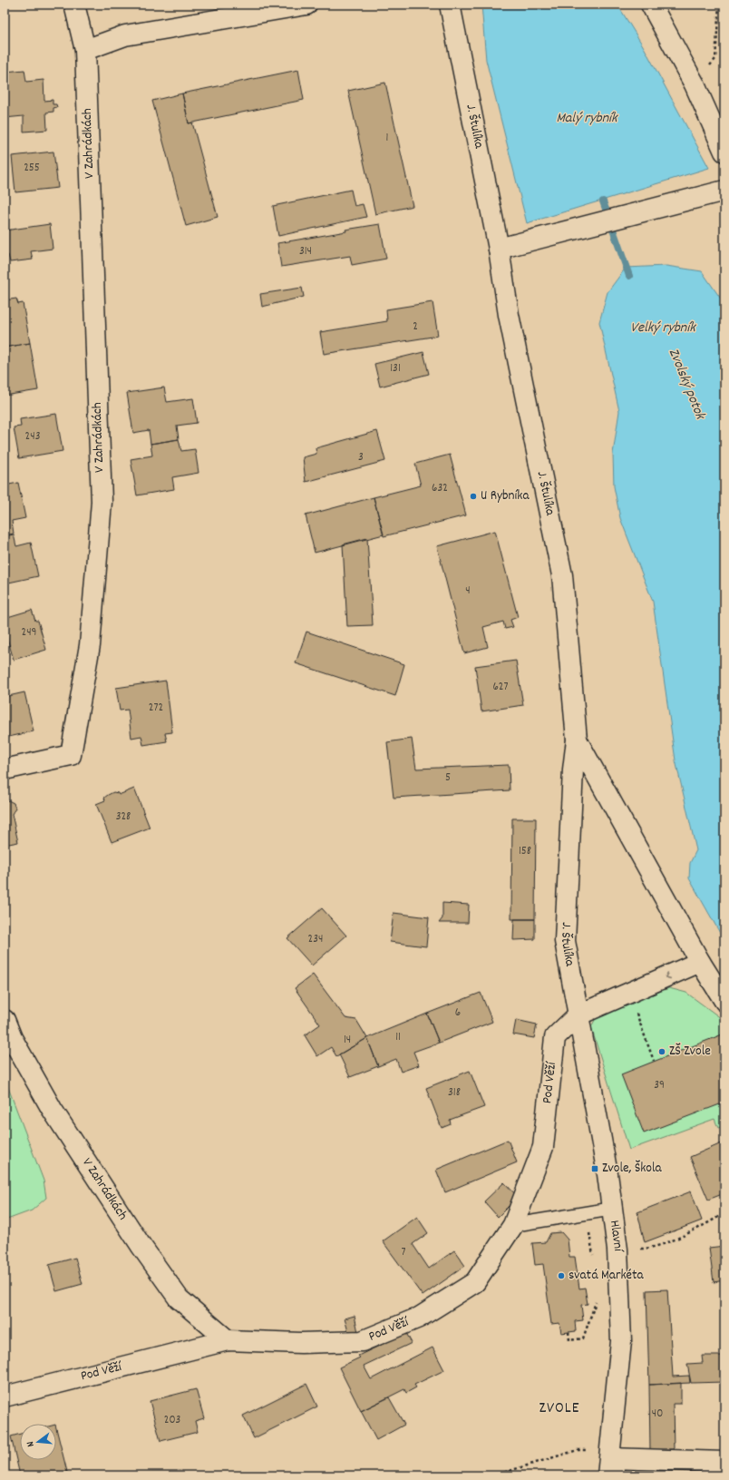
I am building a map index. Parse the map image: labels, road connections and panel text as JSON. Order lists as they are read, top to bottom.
{
  "streets": {
    "street": [
      "J. Štulíka",
      "V Zahrádkách",
      "Pod Věží",
      "Hlavní"
    ]
  },
  "crossings": [
    ["J. Štulíka", "Pod Věží"],
    ["J. Štulíka", "Hlavní"],
    ["V Zahrádkách", "Pod Věží"],
    ["Pod Věží", "Hlavní"]
  ],
  "districts": ["ZVOLE"],
  "water": ["Malý rybník", "Velký rybník", "Zvolský potok"],
  "places": {
    "other": ["U Rybníka", "ZŠ Zvole", "svatá Markéta"],
    "transit": ["Zvole, Škola"]
  },
  "house_numbers": [
    "1",
    "255",
    "314",
    "2",
    "131",
    "243",
    "3",
    "632",
    "4",
    "249",
    "627",
    "272",
    "5",
    "328",
    "158",
    "234",
    "6",
    "11",
    "14",
    "39",
    "318",
    "7",
    "40",
    "203"
  ],
  "north": "left"
}
